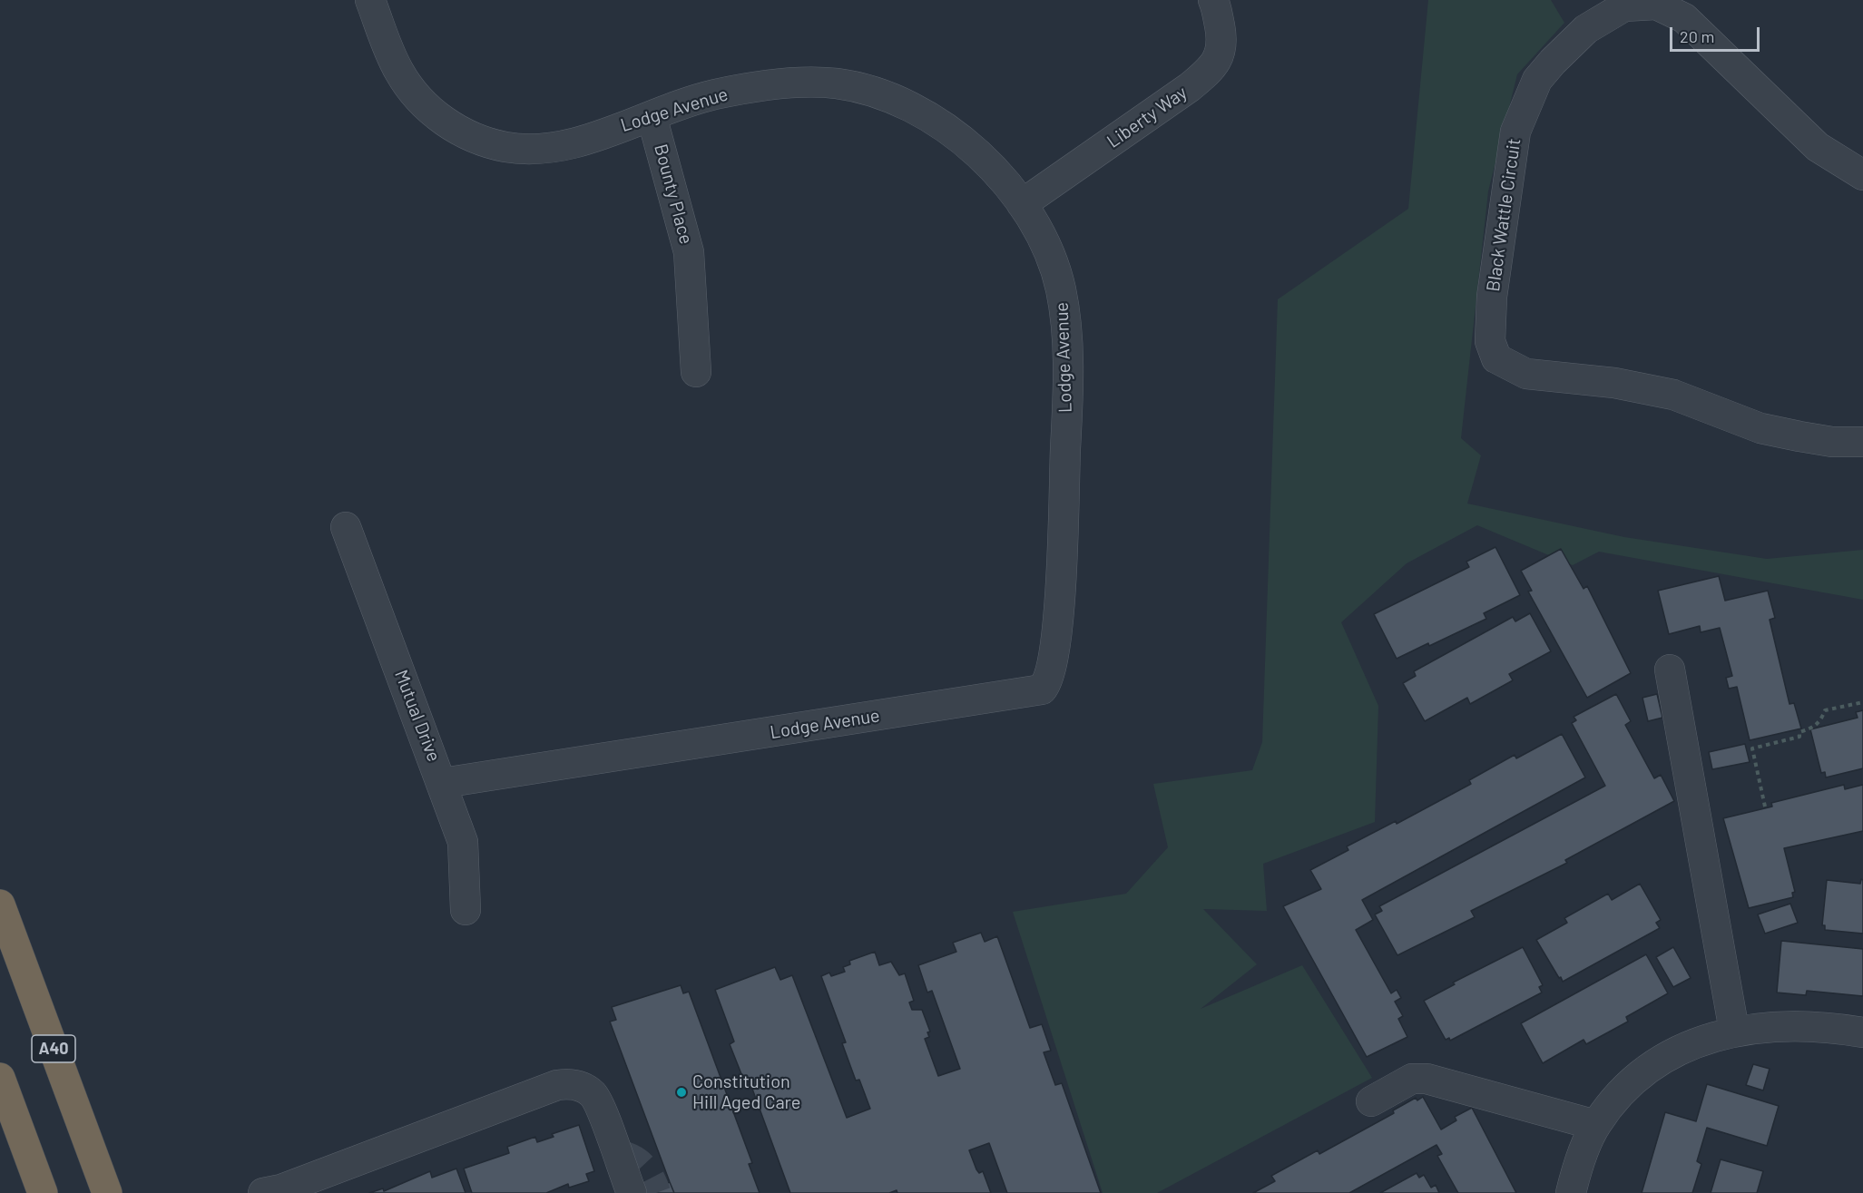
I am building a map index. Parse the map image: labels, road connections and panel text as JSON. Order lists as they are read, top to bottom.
{
  "streets": {
    "highway": ["A40"],
    "street": [
      "Lodge Avenue",
      "Liberty Way",
      "Bounty Place",
      "Black Wattle Circuit",
      "Mutual Drive"
    ]
  },
  "crossings": [
    ["Lodge Avenue", "Liberty Way"],
    ["Lodge Avenue", "Bounty Place"],
    ["Lodge Avenue", "Mutual Drive"]
  ],
  "places": ["Constitution Hill Aged Care"],
  "scale_bar": "20 m"
}
